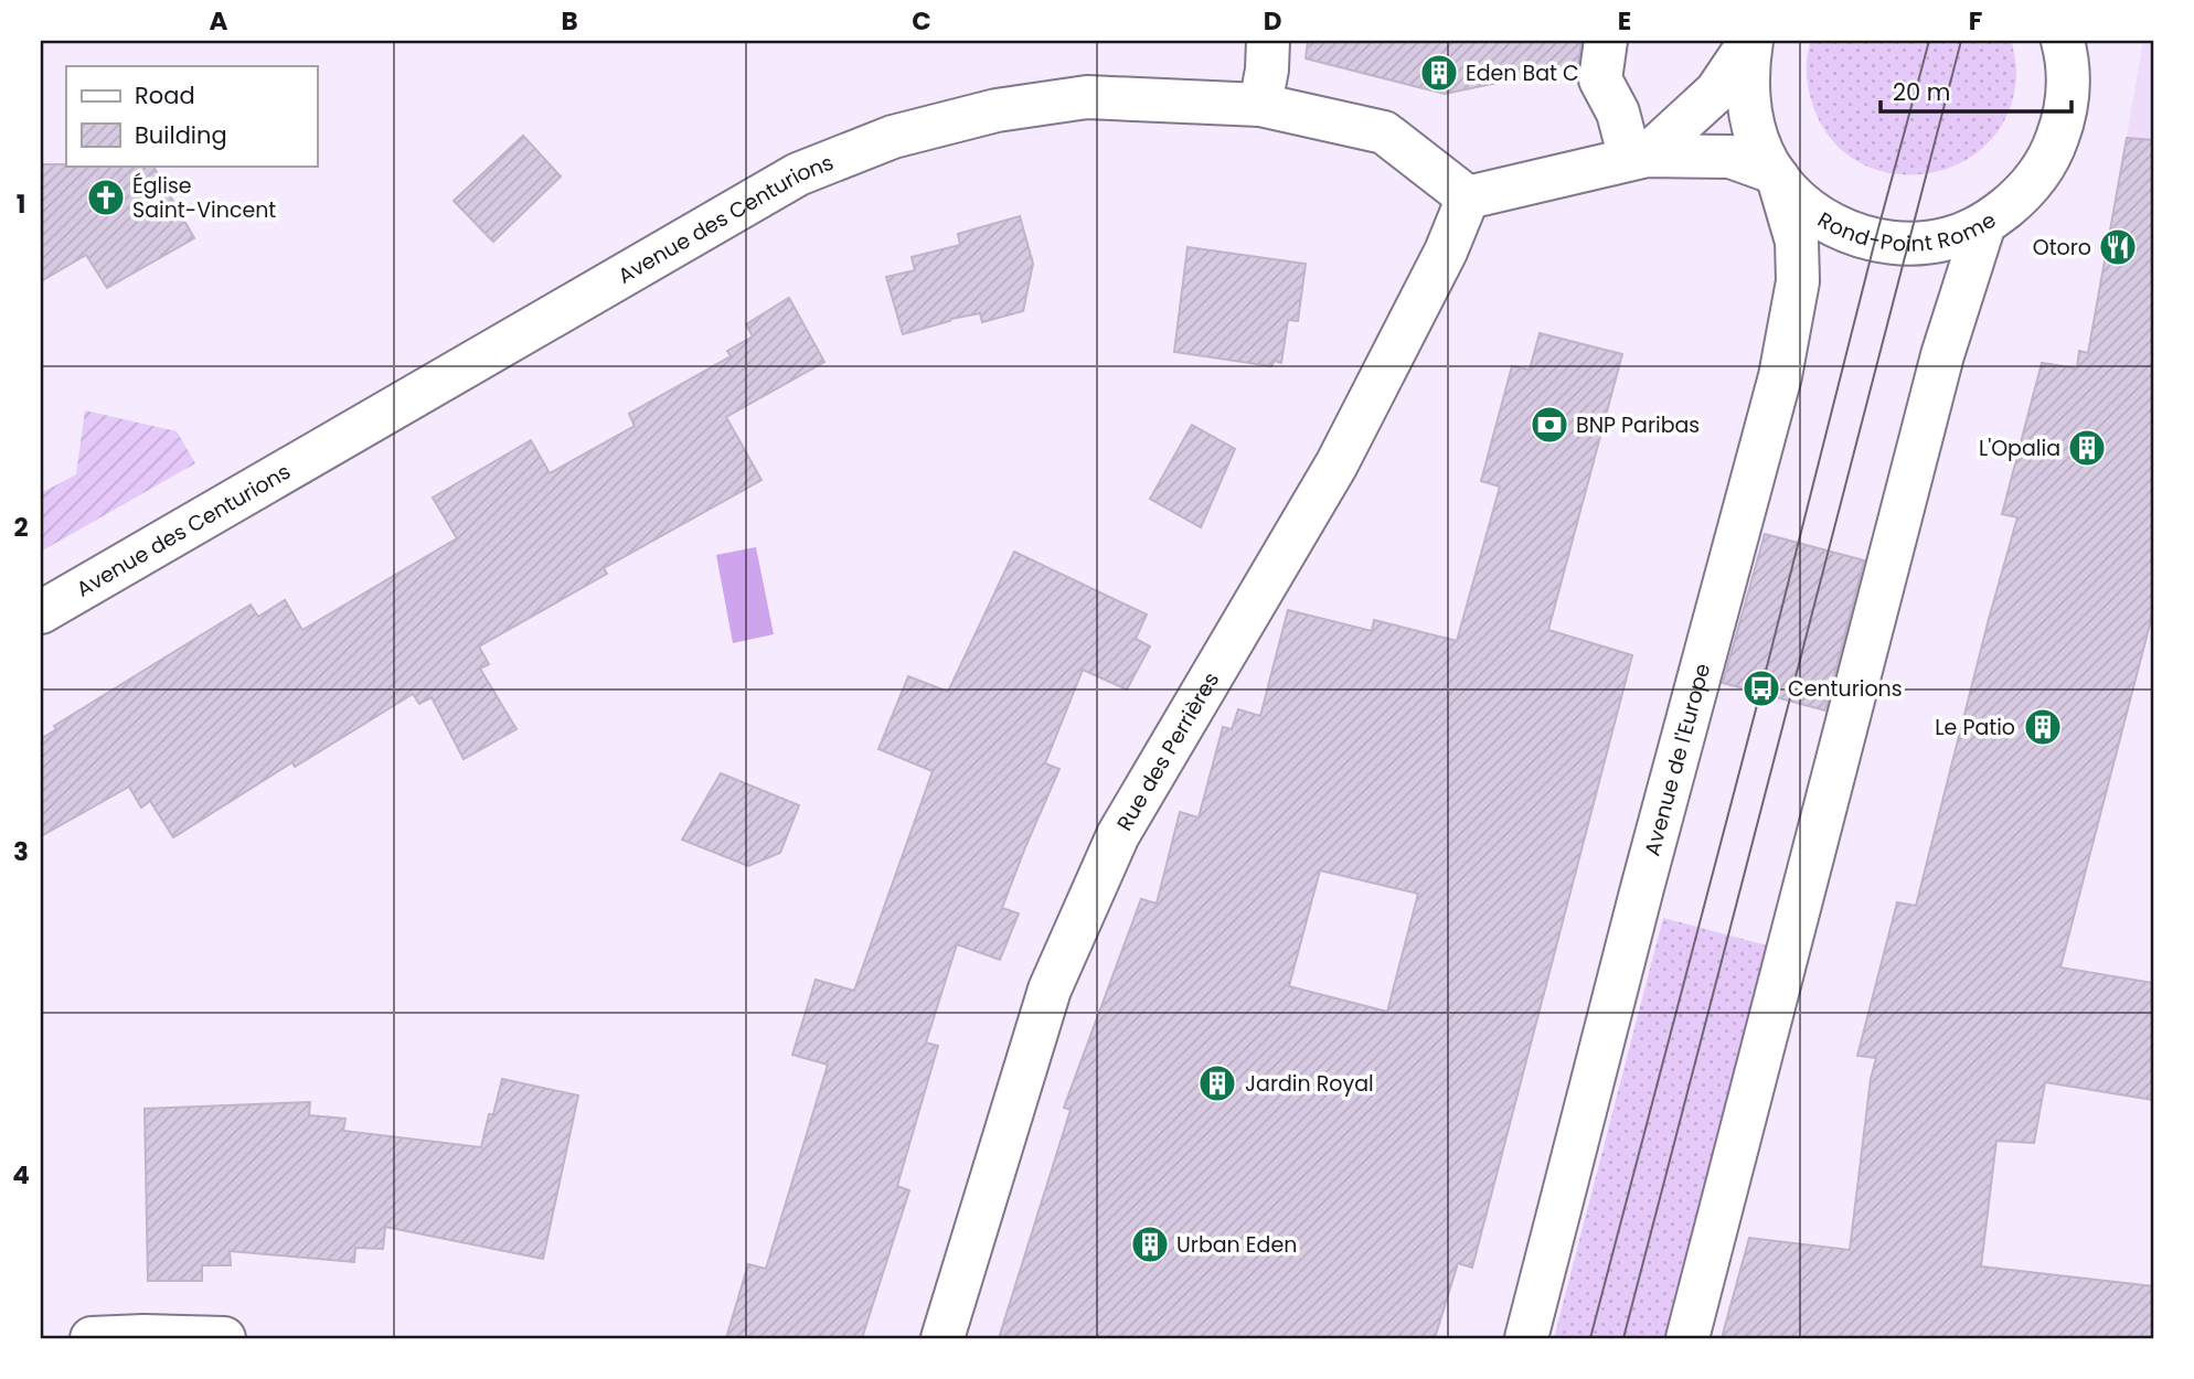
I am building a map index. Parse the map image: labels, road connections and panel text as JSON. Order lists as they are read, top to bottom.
{
  "streets": {
    "street": [
      "Rond-Point Rome",
      "Avenue des Centurions",
      "Rue des Perrières",
      "Avenue de l'Europe"
    ]
  },
  "crossings": [
    ["Rond-Point Rome", "Avenue de l'Europe"],
    ["Avenue des Centurions", "Rue des Perrières"]
  ],
  "places": {
    "building": [
      "Eden Bat C",
      "L'Opalia",
      "Le Patio",
      "Jardin Royal",
      "Urban Eden"
    ],
    "church": ["Église Saint-Vincent"],
    "restaurant": ["Otoro"],
    "bank": ["BNP Paribas"],
    "bus stop": ["Centurions"]
  },
  "legend": ["Road", "Building"],
  "scale_bar": "20 m",
  "grid": {
    "columns": [
      "A",
      "B",
      "C",
      "D",
      "E",
      "F"
    ],
    "rows": [
      "1",
      "2",
      "3",
      "4"
    ]
  }
}
